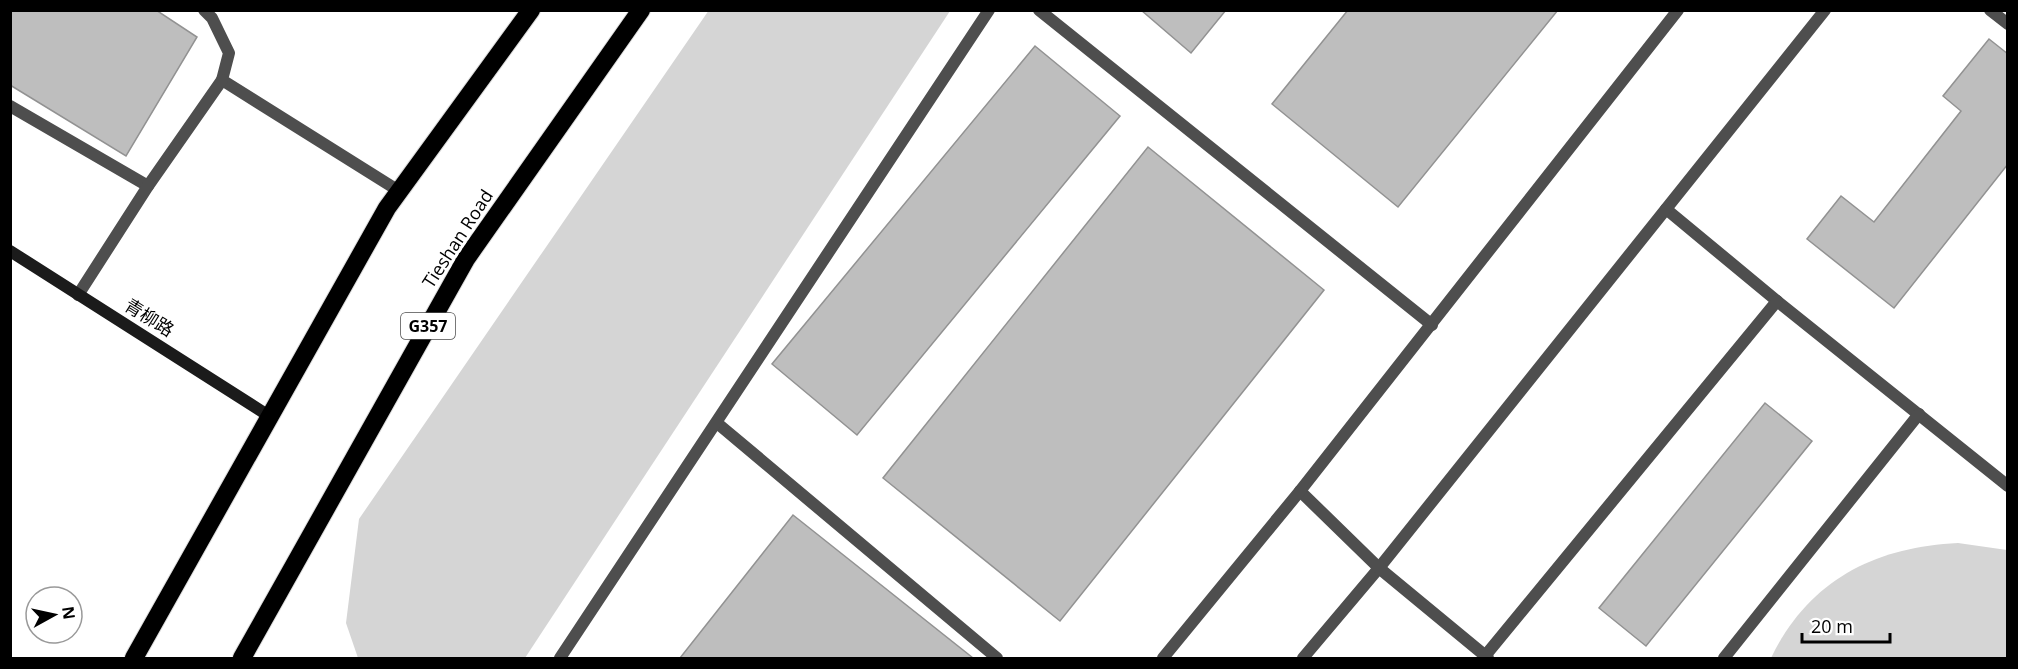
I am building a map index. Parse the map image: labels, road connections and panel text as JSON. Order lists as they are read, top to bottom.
{
  "streets": {
    "highway": ["Tieshan Road", "G357"],
    "main road": ["青柳路"]
  },
  "scale_bar": "20 m",
  "north": "right"
}
